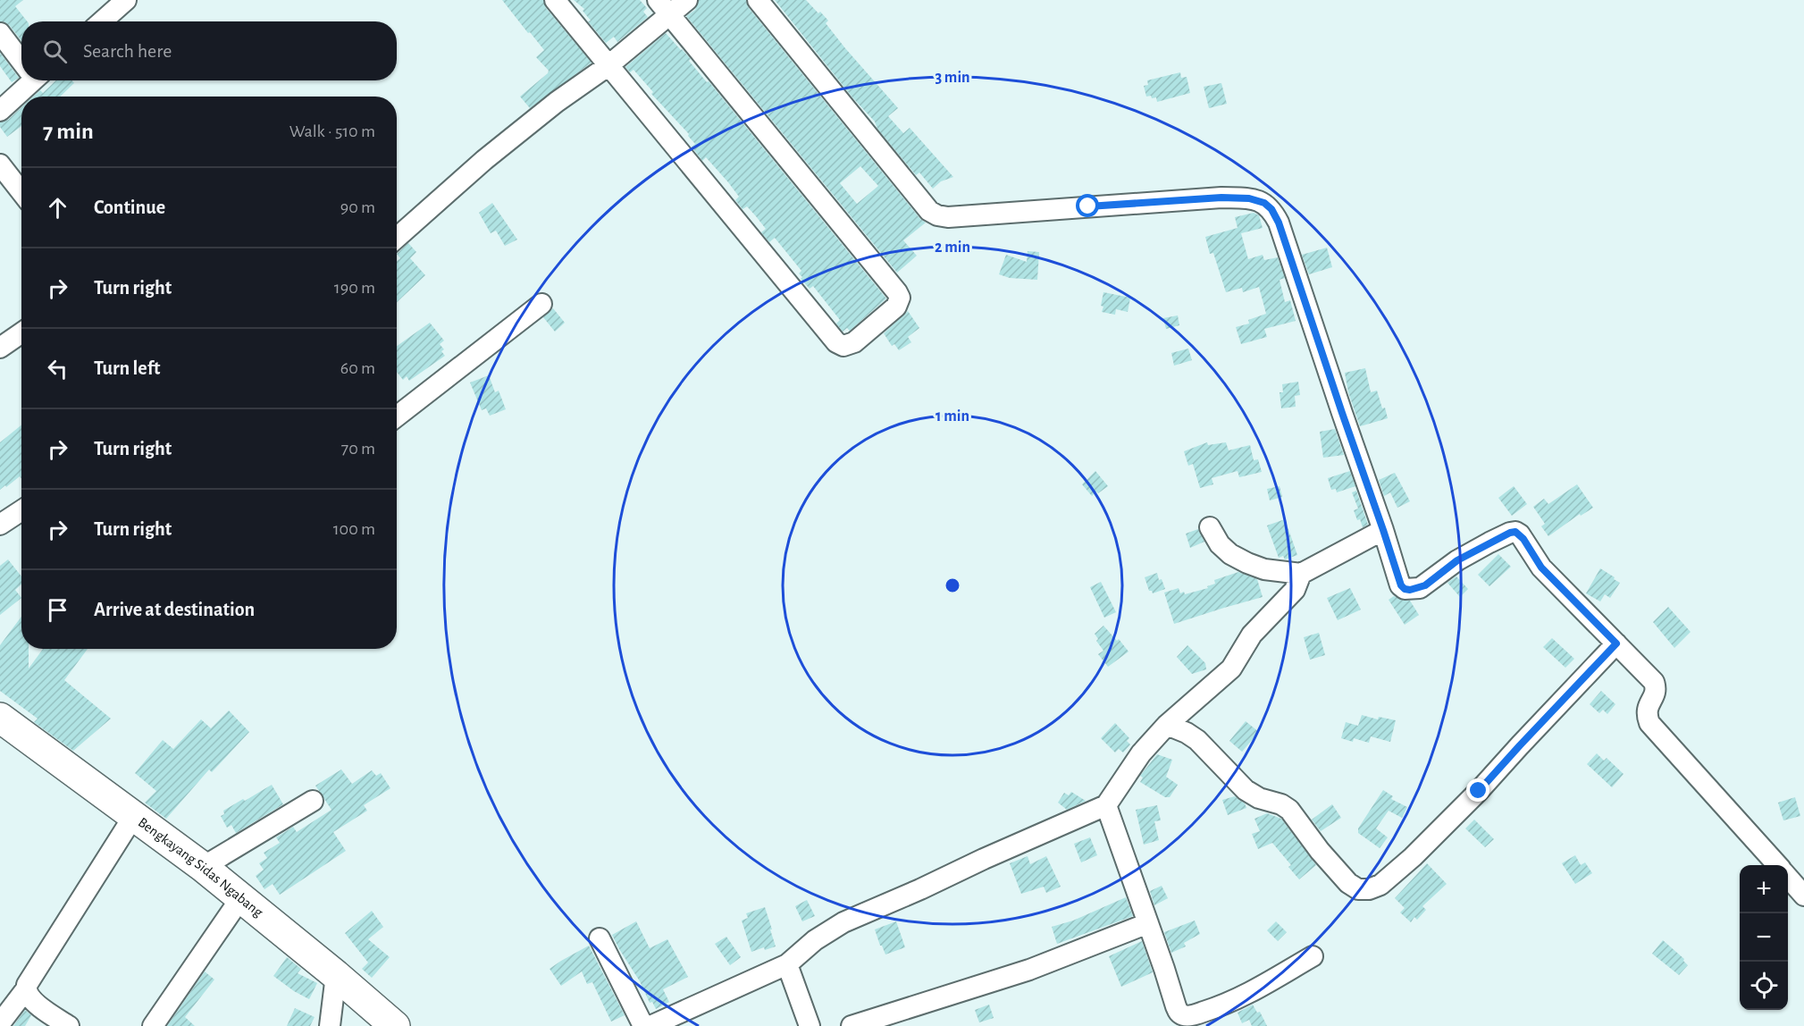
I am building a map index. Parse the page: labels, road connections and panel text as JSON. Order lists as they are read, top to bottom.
{
  "streets": {
    "highway": ["Bengkayang Sidas Ngabang"]
  },
  "page": {
    "search": "Search here",
    "heading": ["7 min", "Walk · 510 m"],
    "list": [
      ["Continue", "90 m"],
      ["Turn right", "190 m"],
      ["Turn left", "60 m"],
      ["Turn right", "70 m"],
      ["Turn right", "100 m"],
      "Arrive at destination"
    ],
    "map_buttons": ["+", "−"]
  },
  "rings": ["3 min", "2 min", "1 min"]
}
